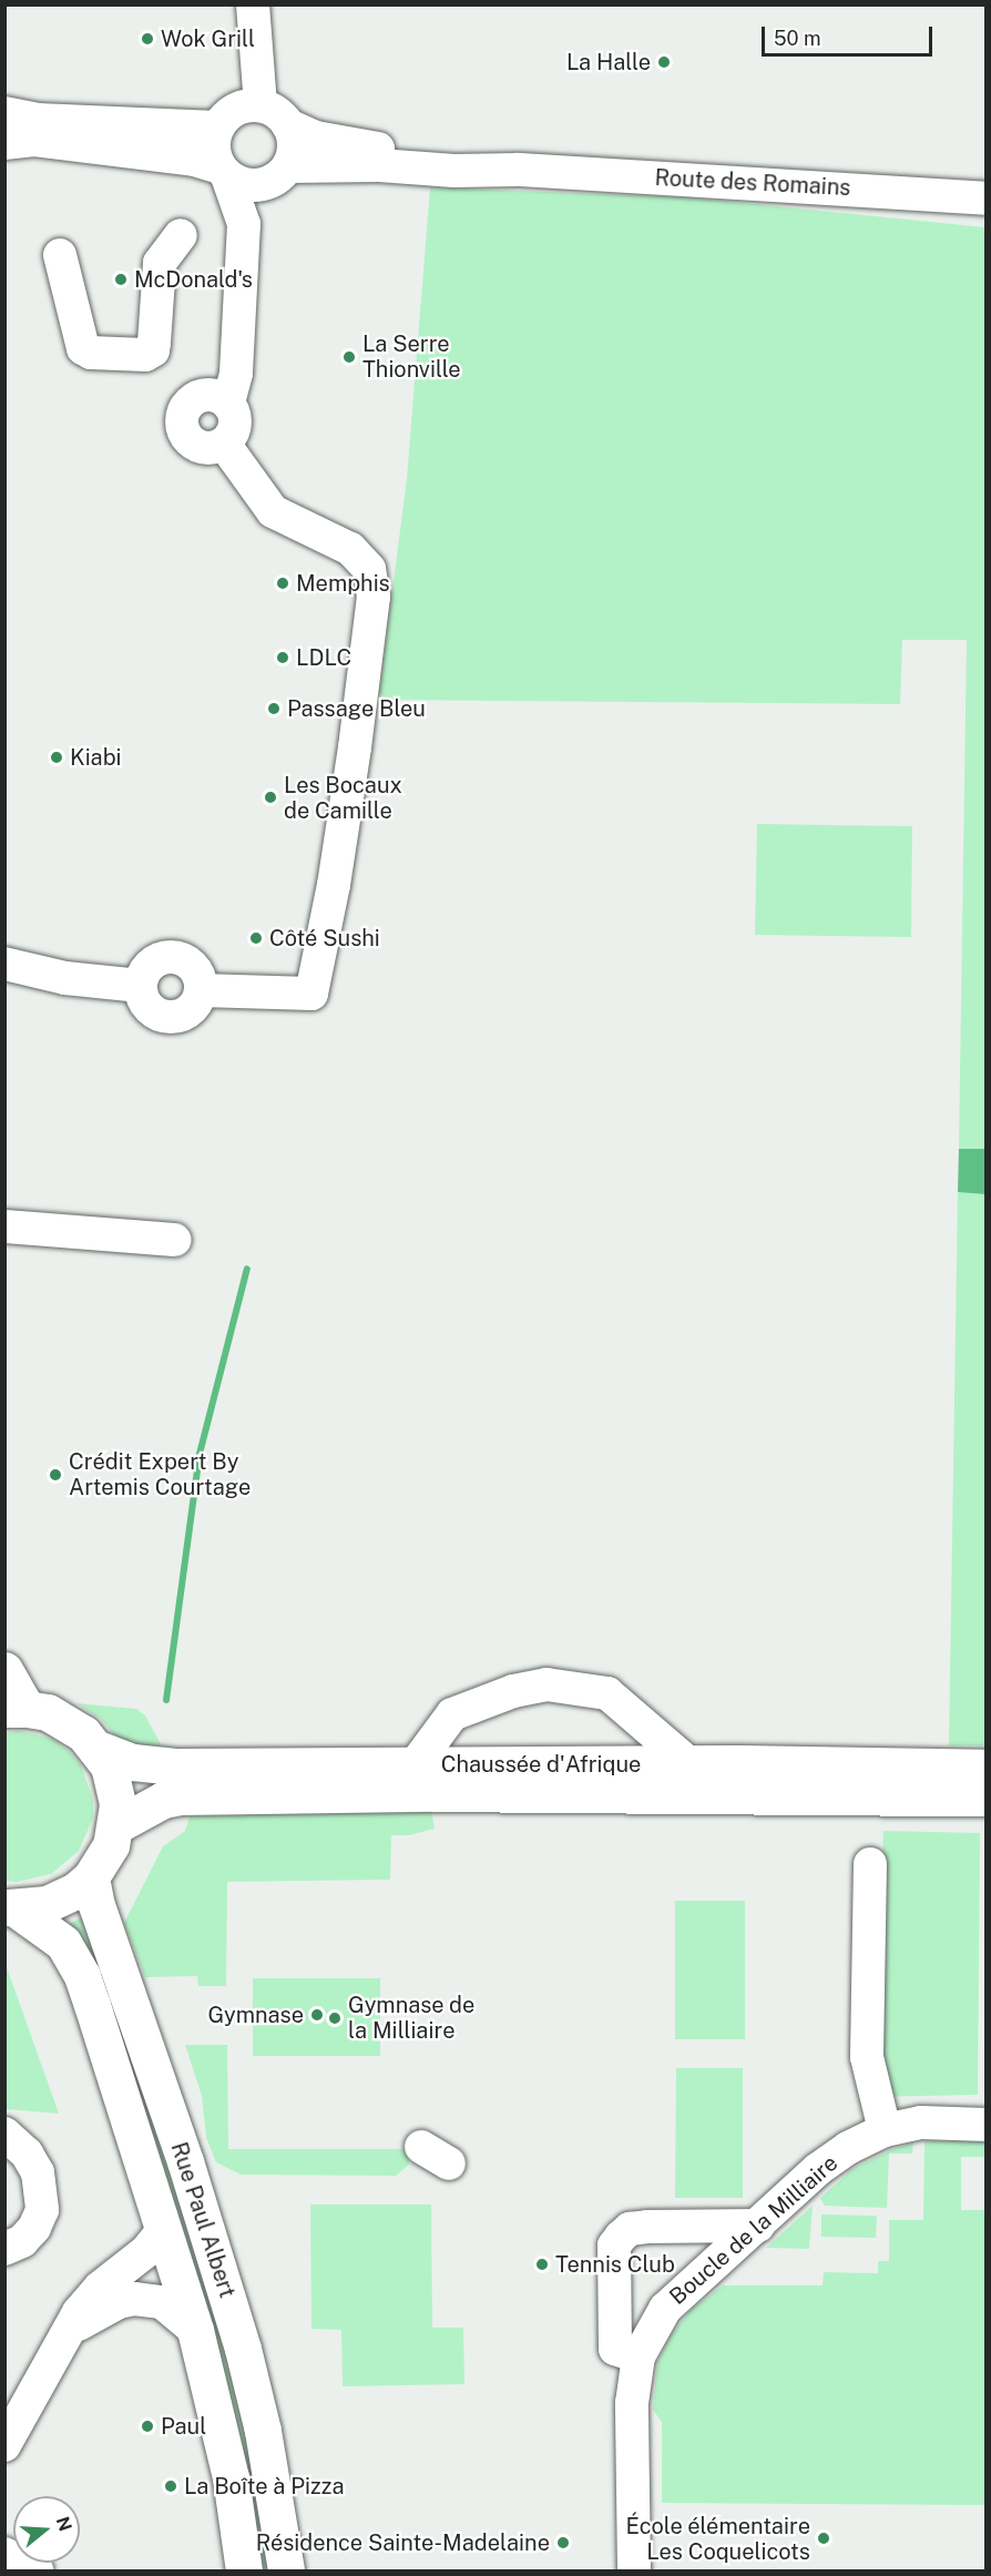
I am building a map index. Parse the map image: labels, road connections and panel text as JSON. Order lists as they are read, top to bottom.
{
  "streets": {
    "main road": ["Chaussée d'Afrique", "Rue Paul Albert"],
    "street": ["Route des Romains", "Boucle de la Milliaire"]
  },
  "places": [
    "Wok Grill",
    "La Halle",
    "McDonald's",
    "La Serre Thionville",
    "Memphis",
    "LDLC",
    "Passage Bleu",
    "Kiabi",
    "Les Bocaux de Camille",
    "Côté Sushi",
    "Crédit Expert By Artemis Courtage",
    "Gymnase",
    "Gymnase de la Milliaire",
    "Tennis Club",
    "Paul",
    "La Boîte à Pizza",
    "École élémentaire Les Coquelicots",
    "Résidence Sainte-Madelaine"
  ],
  "scale_bar": "50 m",
  "north": "right"
}
